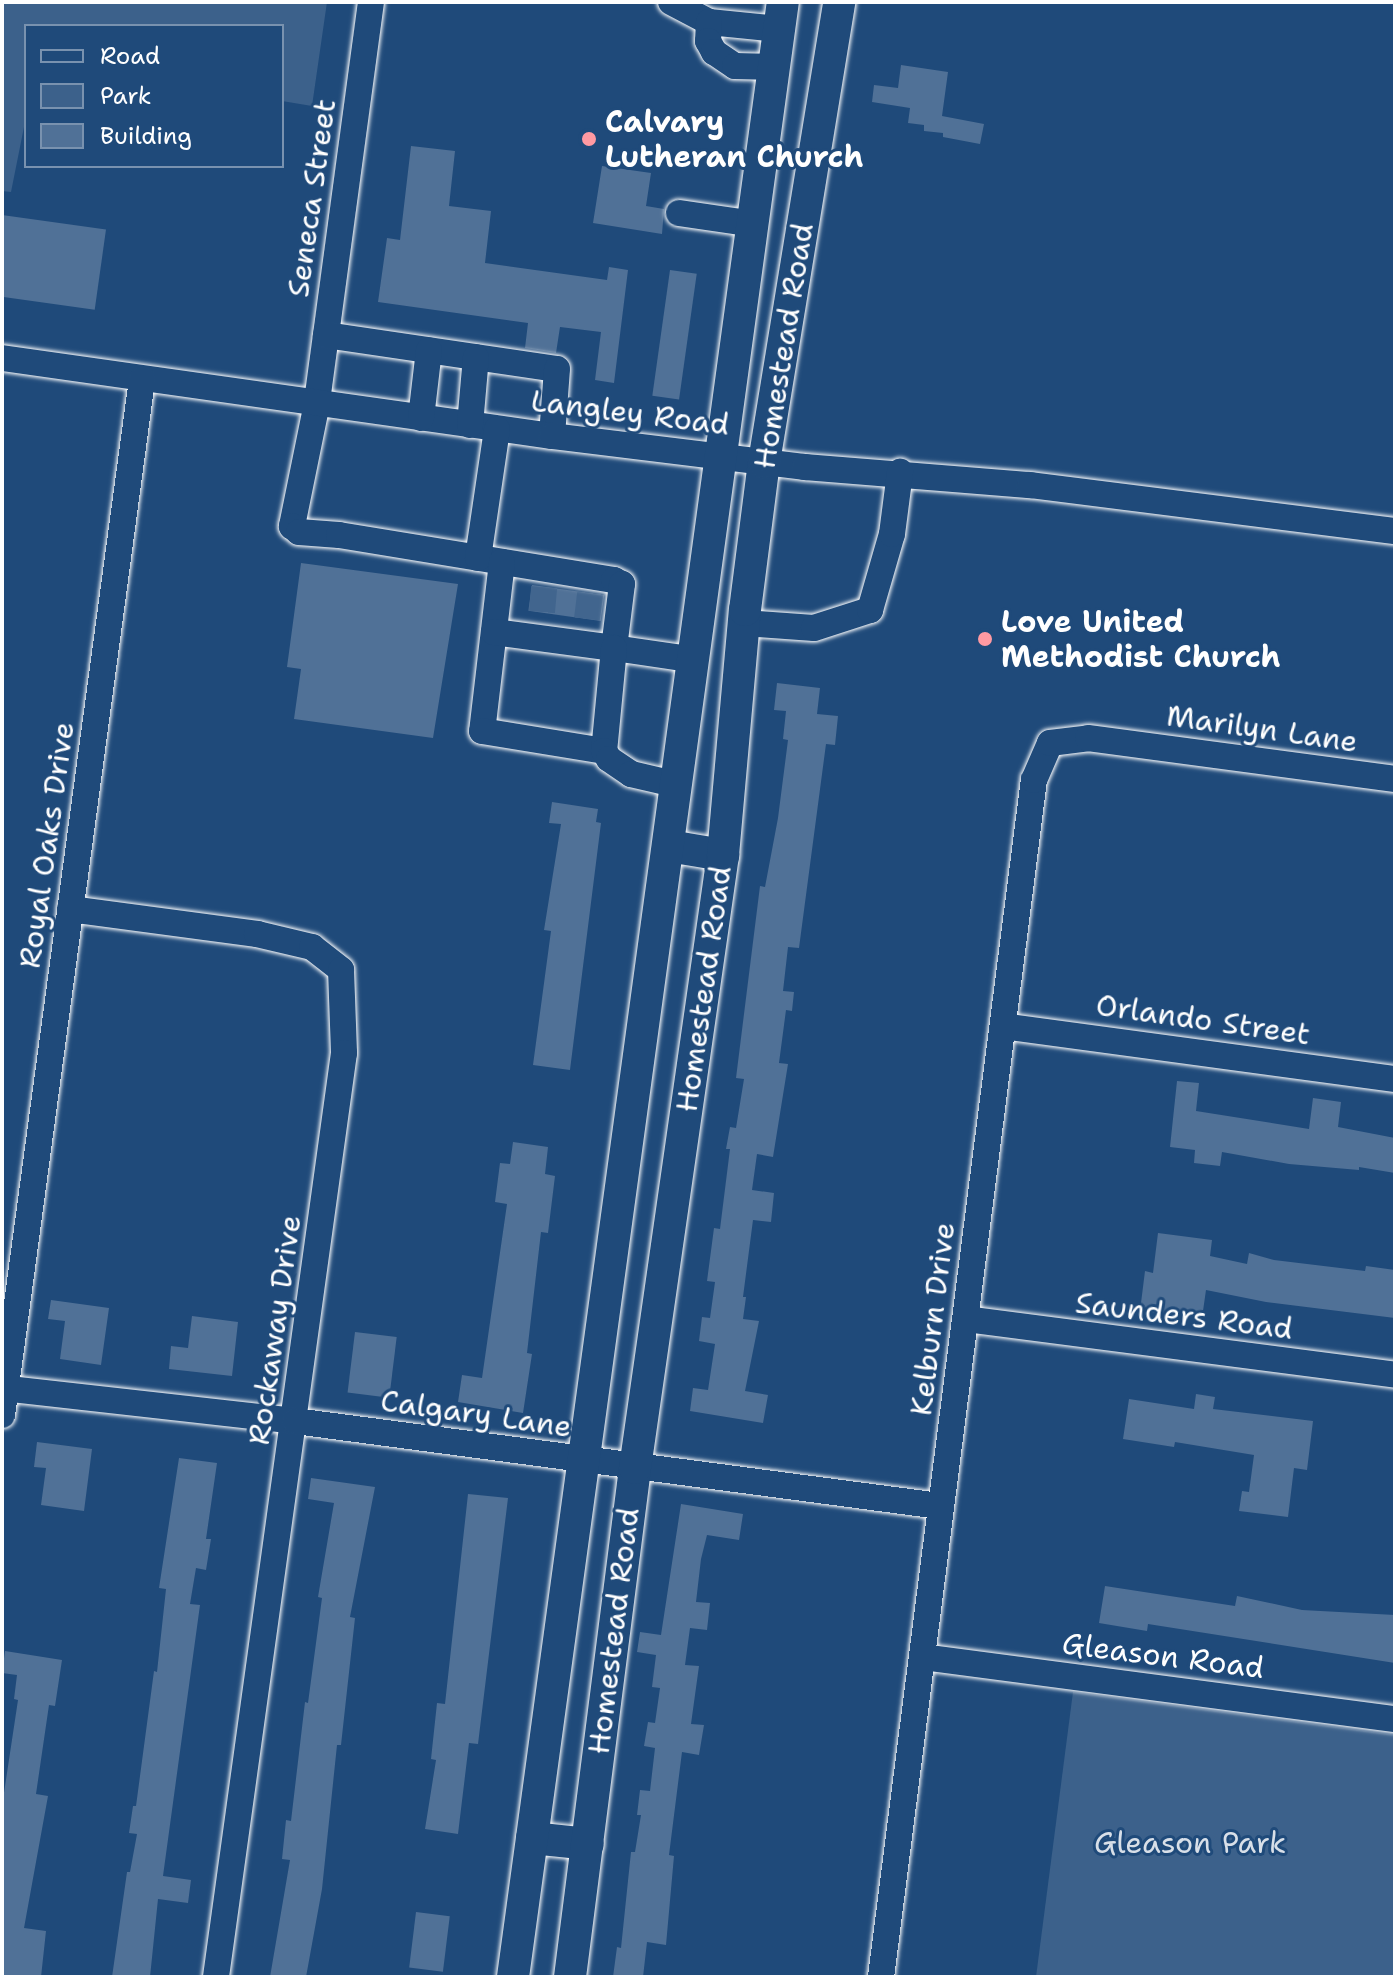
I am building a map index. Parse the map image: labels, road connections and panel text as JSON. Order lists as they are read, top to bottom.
{
  "streets": {
    "main road": ["Homestead Road"],
    "street": [
      "Seneca Street",
      "Langley Road",
      "Marilyn Lane",
      "Royal Oaks Drive",
      "Orlando Street",
      "Saunders Road",
      "Kelburn Drive",
      "Rockaway Drive",
      "Calgary Lane",
      "Gleason Road"
    ]
  },
  "crossings": [
    ["Seneca Street", "Langley Road"],
    ["Homestead Road", "Langley Road"],
    ["Homestead Road", "Calgary Lane"],
    ["Langley Road", "Royal Oaks Drive"],
    ["Marilyn Lane", "Kelburn Drive"],
    ["Royal Oaks Drive", "Rockaway Drive"],
    ["Royal Oaks Drive", "Calgary Lane"],
    ["Orlando Street", "Kelburn Drive"],
    ["Saunders Road", "Kelburn Drive"],
    ["Kelburn Drive", "Calgary Lane"],
    ["Kelburn Drive", "Gleason Road"],
    ["Rockaway Drive", "Calgary Lane"]
  ],
  "parks": ["Gleason Park"],
  "places": ["Calvary Lutheran Church", "Love United Methodist Church"],
  "legend": ["Road", "Park", "Building"]
}
